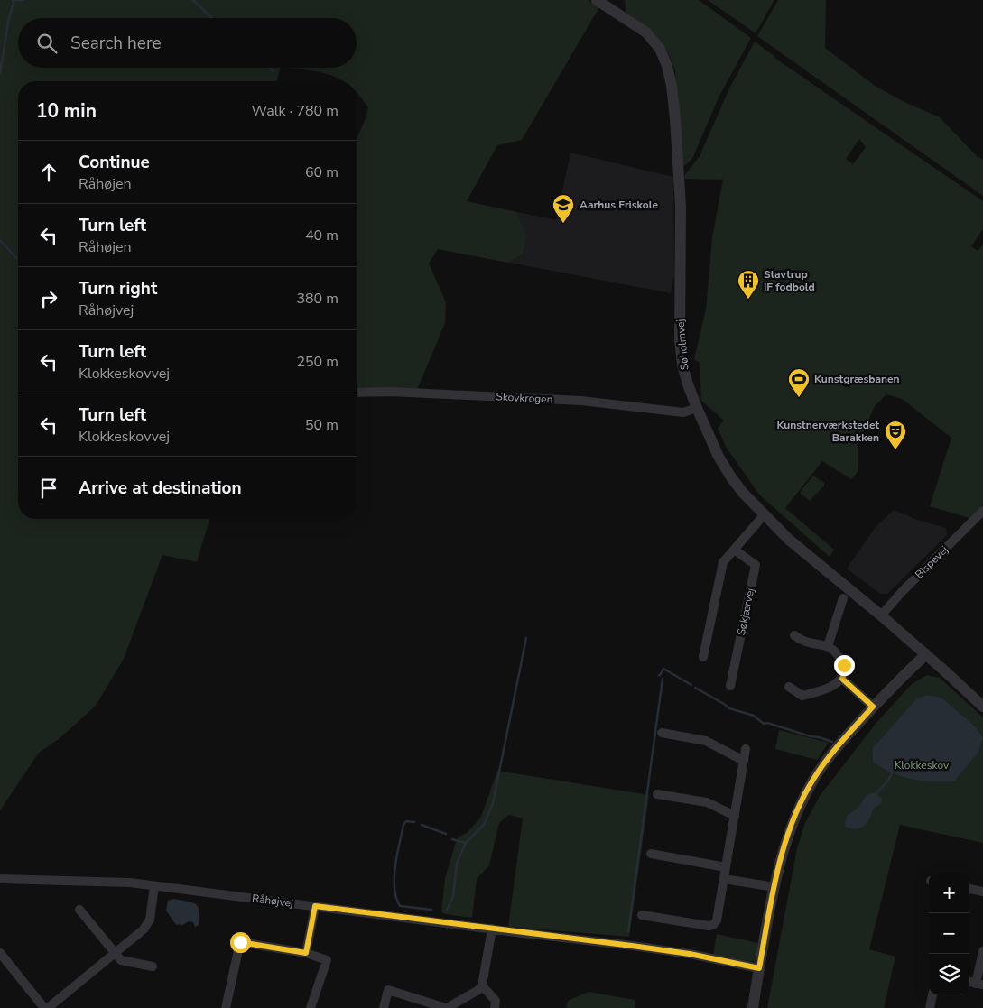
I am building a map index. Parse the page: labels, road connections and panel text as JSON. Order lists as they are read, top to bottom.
{
  "streets": {
    "street": [
      "Søholmvej",
      "Skovkrogen",
      "Bispevej",
      "Søkjærvej",
      "Råhøjvej"
    ]
  },
  "crossings": [
    ["Søholmvej", "Skovkrogen"],
    ["Søholmvej", "Bispevej"]
  ],
  "parks": ["Klokkeskov"],
  "places": {
    "school or university": ["Aarhus Friskole"],
    "building": ["Stavtrup IF fodbold"],
    "sports": ["Kunstgræsbanen"],
    "theatre": ["Kunstnerværkstedet Barakken"]
  },
  "page": {
    "search": "Search here",
    "heading": ["10 min", "Walk · 780 m"],
    "list": [
      ["Continue", "Råhøjen", "60 m"],
      ["Turn left", "Råhøjen", "40 m"],
      ["Turn right", "Råhøjvej", "380 m"],
      ["Turn left", "Klokkeskovvej", "250 m"],
      ["Turn left", "Klokkeskovvej", "50 m"],
      "Arrive at destination"
    ],
    "map_buttons": ["+", "−"]
  }
}
